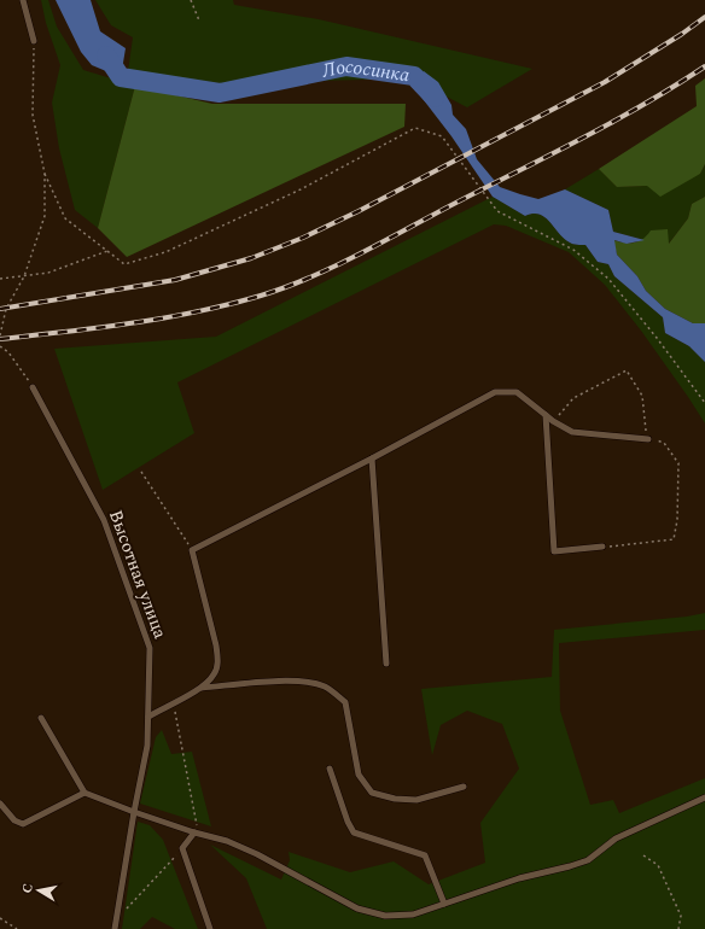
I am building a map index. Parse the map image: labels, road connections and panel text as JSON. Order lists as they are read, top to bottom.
{
  "streets": {
    "lane": ["Высотная улица"]
  },
  "water": ["Лососинка"],
  "north": "left"
}
